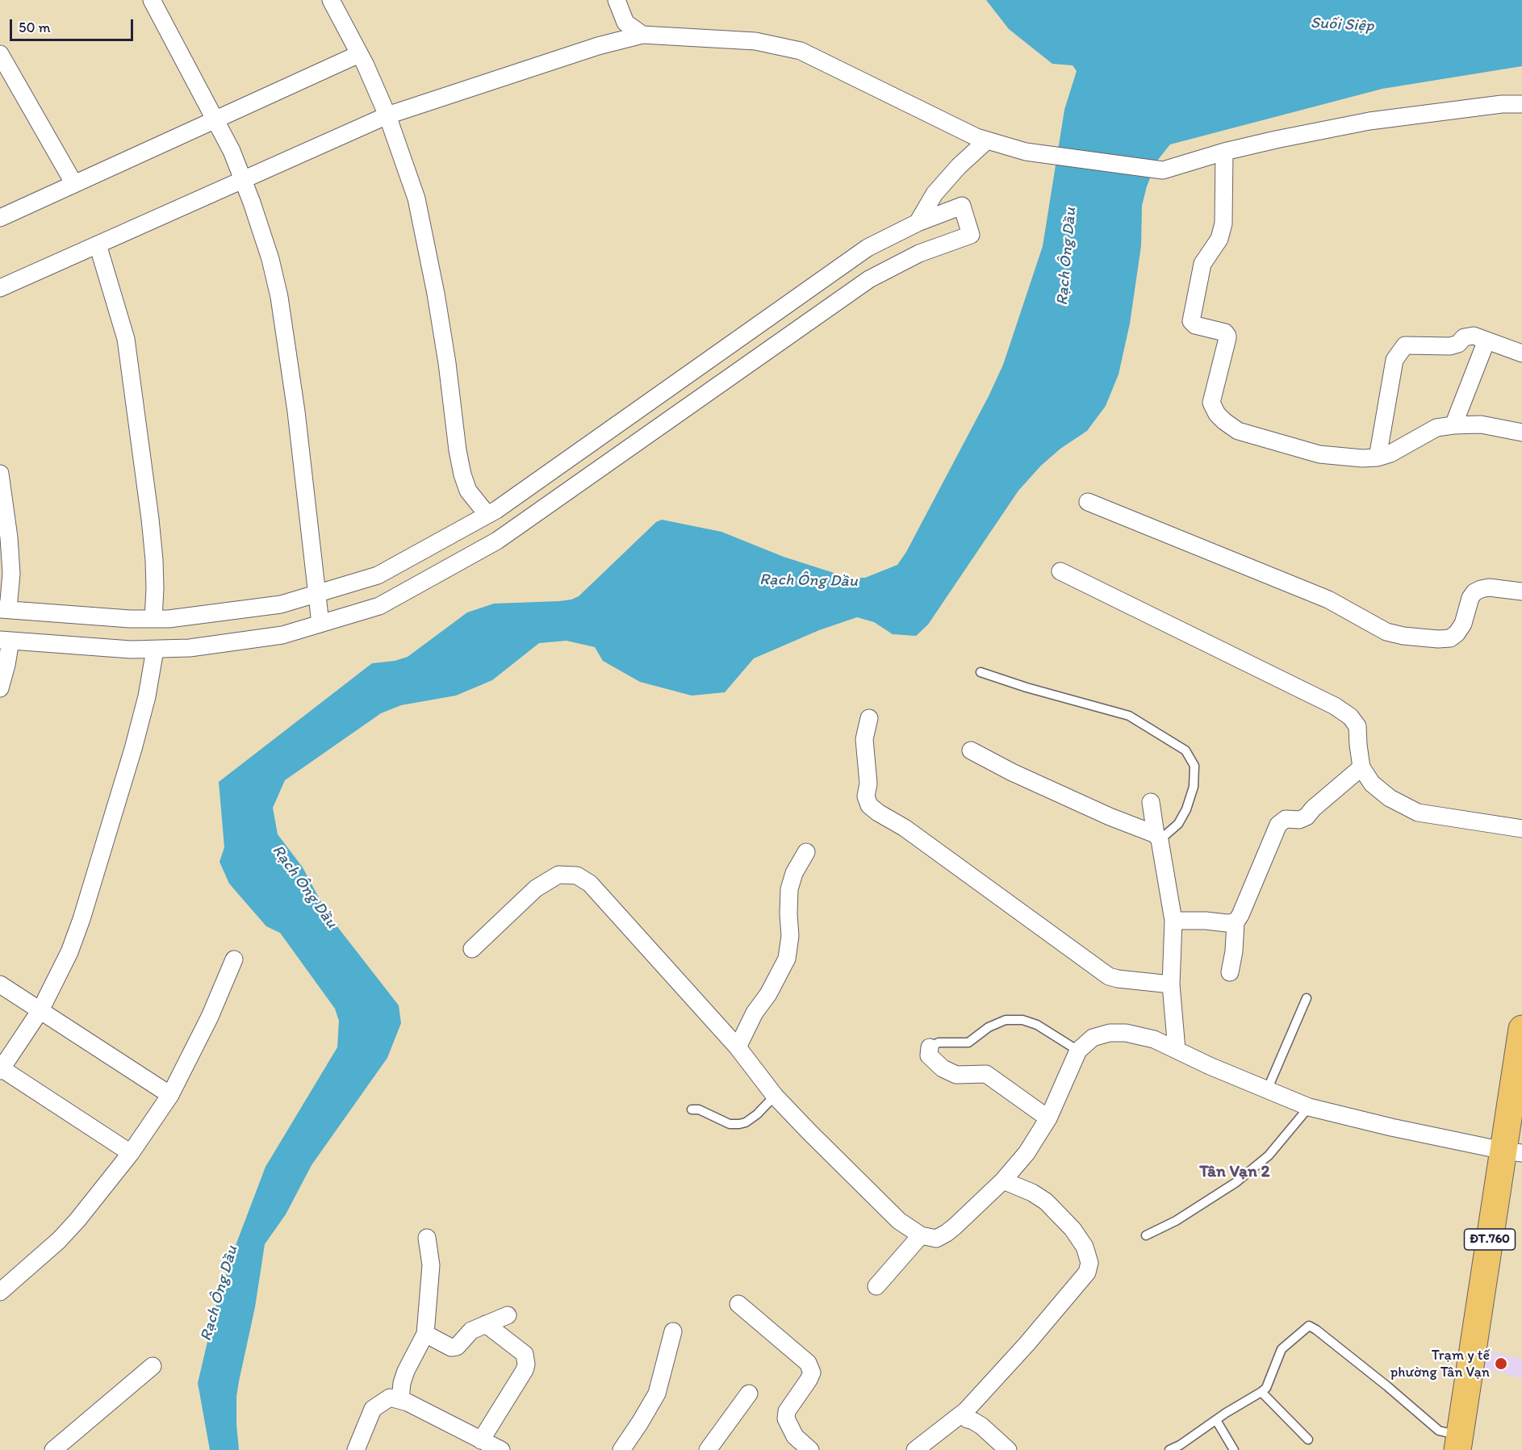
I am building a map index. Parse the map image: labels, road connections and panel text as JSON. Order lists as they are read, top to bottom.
{
  "streets": {
    "main road": ["ĐT.760"]
  },
  "districts": ["Tân Vạn 2"],
  "water": ["Suối Siệp", "Rạch Ông Dầu"],
  "places": ["Trạm y tế phường Tân Vạn"],
  "scale_bar": "50 m"
}
